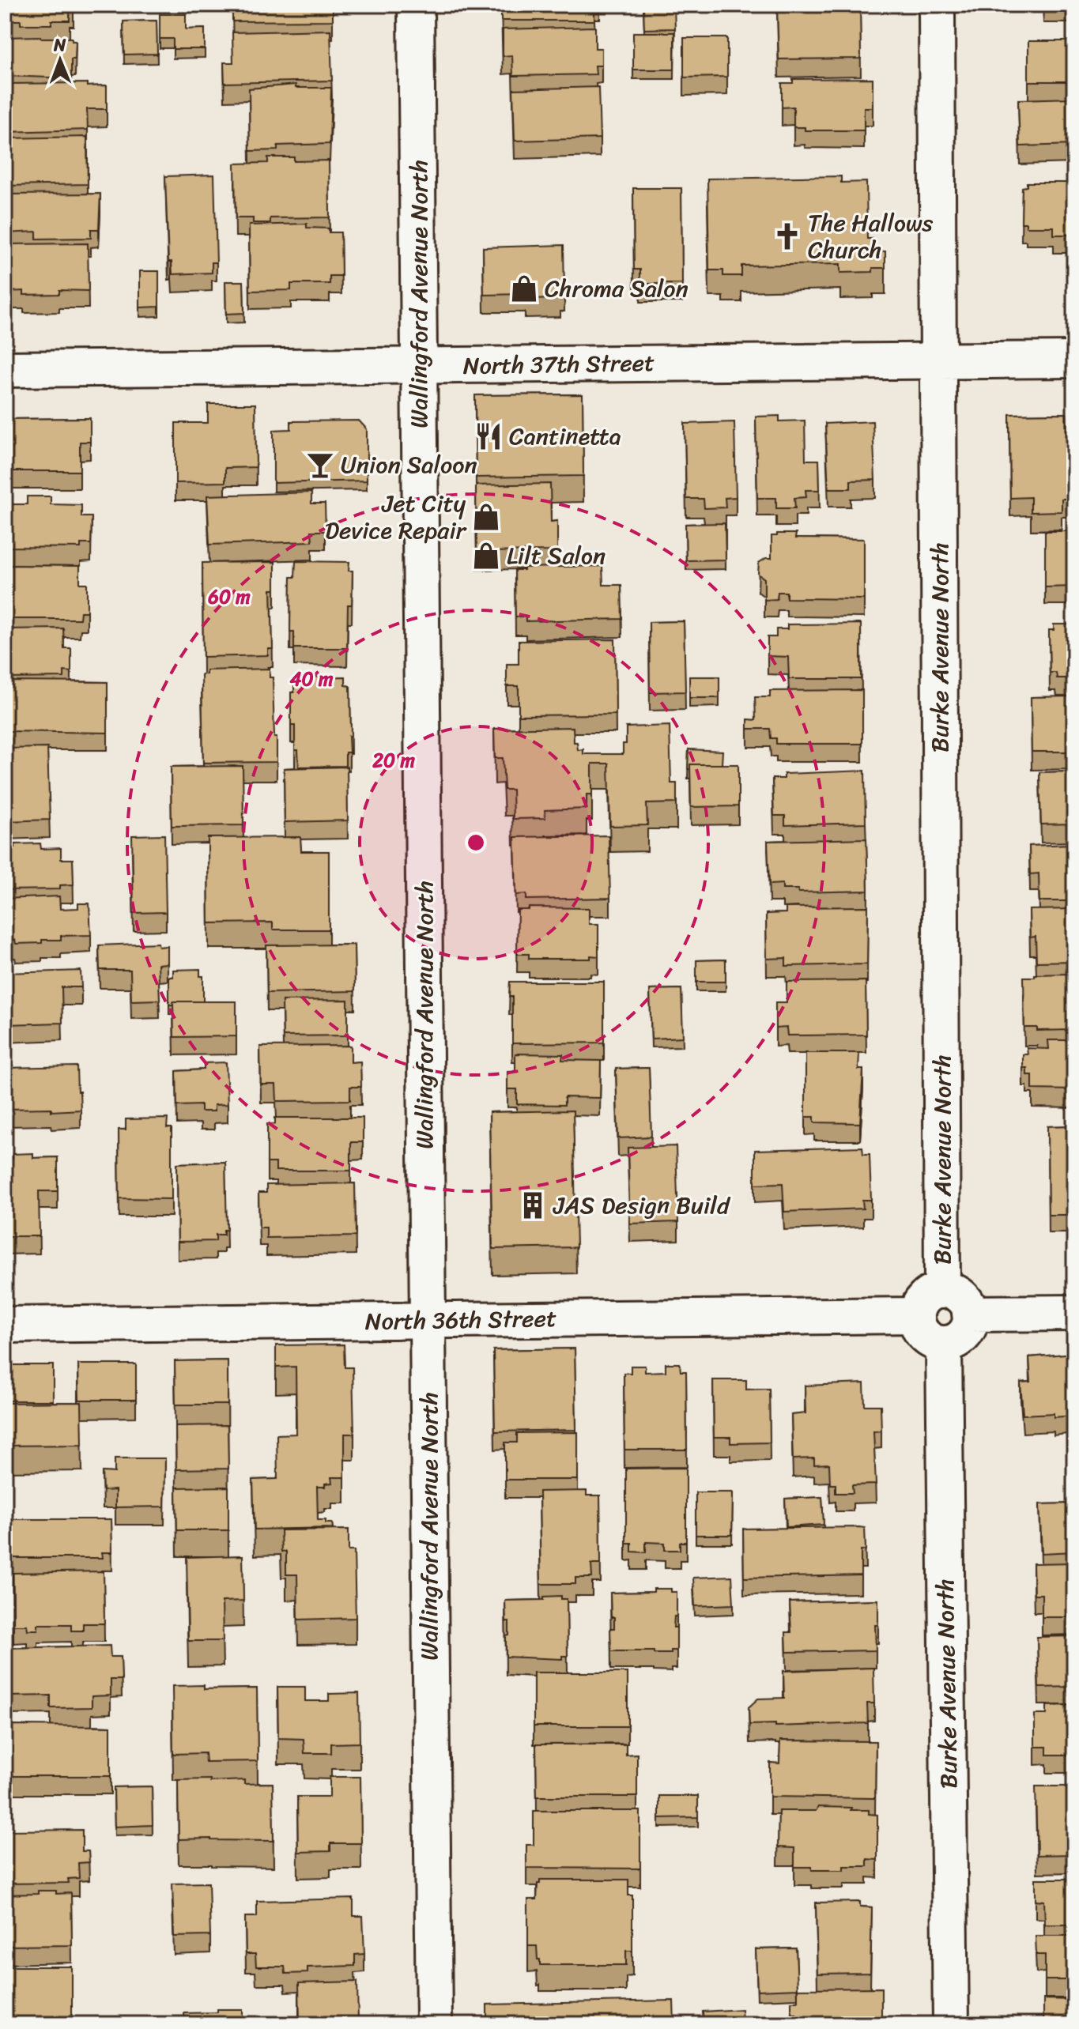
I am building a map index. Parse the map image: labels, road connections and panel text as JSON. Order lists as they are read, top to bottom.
{
  "streets": {
    "street": [
      "Wallingford Avenue North",
      "North 37th Street",
      "Burke Avenue North",
      "North 36th Street"
    ]
  },
  "crossings": [
    ["Wallingford Avenue North", "North 37th Street"],
    ["Wallingford Avenue North", "North 36th Street"],
    ["North 37th Street", "Burke Avenue North"],
    ["Burke Avenue North", "North 36th Street"]
  ],
  "places": {
    "church": ["The Hallows Church"],
    "shop": ["Chroma Salon", "Jet City Device Repair", "Lilt Salon"],
    "restaurant": ["Cantinetta"],
    "bar": ["Union Saloon"],
    "building": ["JAS Design Build"]
  },
  "north": "top",
  "rings": ["60 m", "40 m", "20 m"]
}
